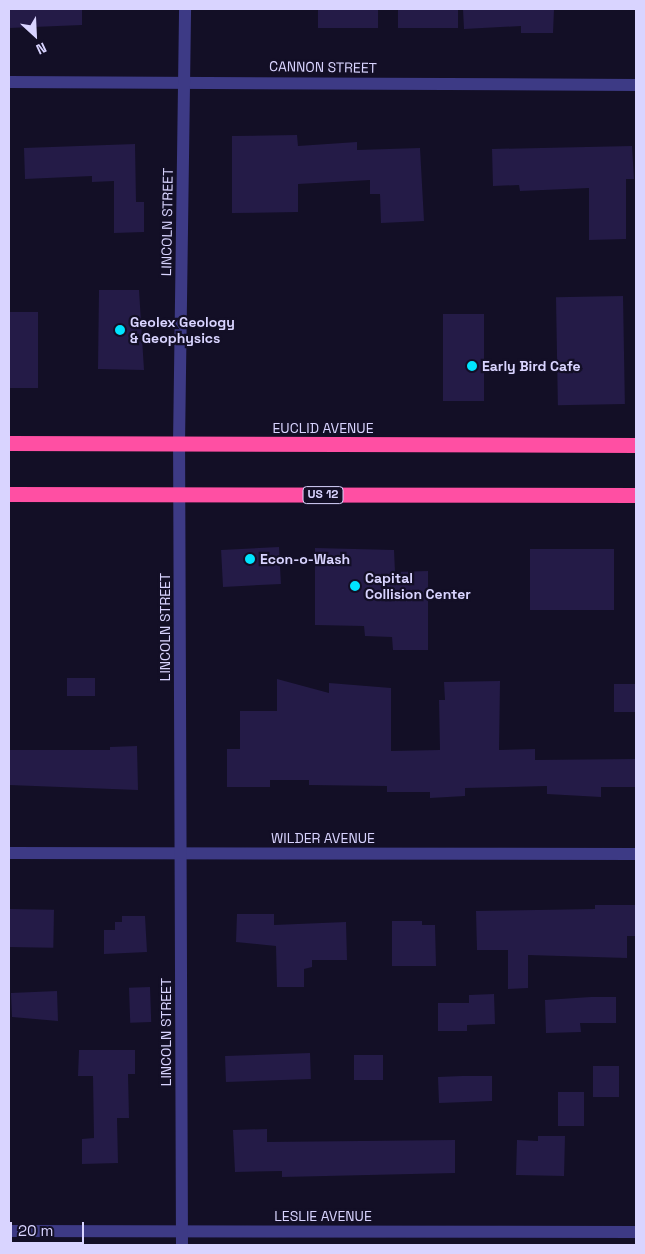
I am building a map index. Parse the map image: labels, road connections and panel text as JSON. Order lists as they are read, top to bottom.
{
  "streets": {
    "highway": ["EUCLID AVENUE", "US 12"],
    "street": [
      "CANNON STREET",
      "LINCOLN STREET",
      "WILDER AVENUE",
      "LESLIE AVENUE"
    ]
  },
  "crossings": [
    ["CANNON STREET", "LINCOLN STREET"],
    ["LINCOLN STREET", "EUCLID AVENUE"],
    ["LINCOLN STREET", "US 12"],
    ["LINCOLN STREET", "WILDER AVENUE"],
    ["LINCOLN STREET", "LESLIE AVENUE"]
  ],
  "places": [
    "Geolex Geology & Geophysics",
    "Early Bird Cafe",
    "Econ-o-Wash",
    "Capital Collision Center"
  ],
  "scale_bar": "20 m",
  "north": "bottom right"
}
